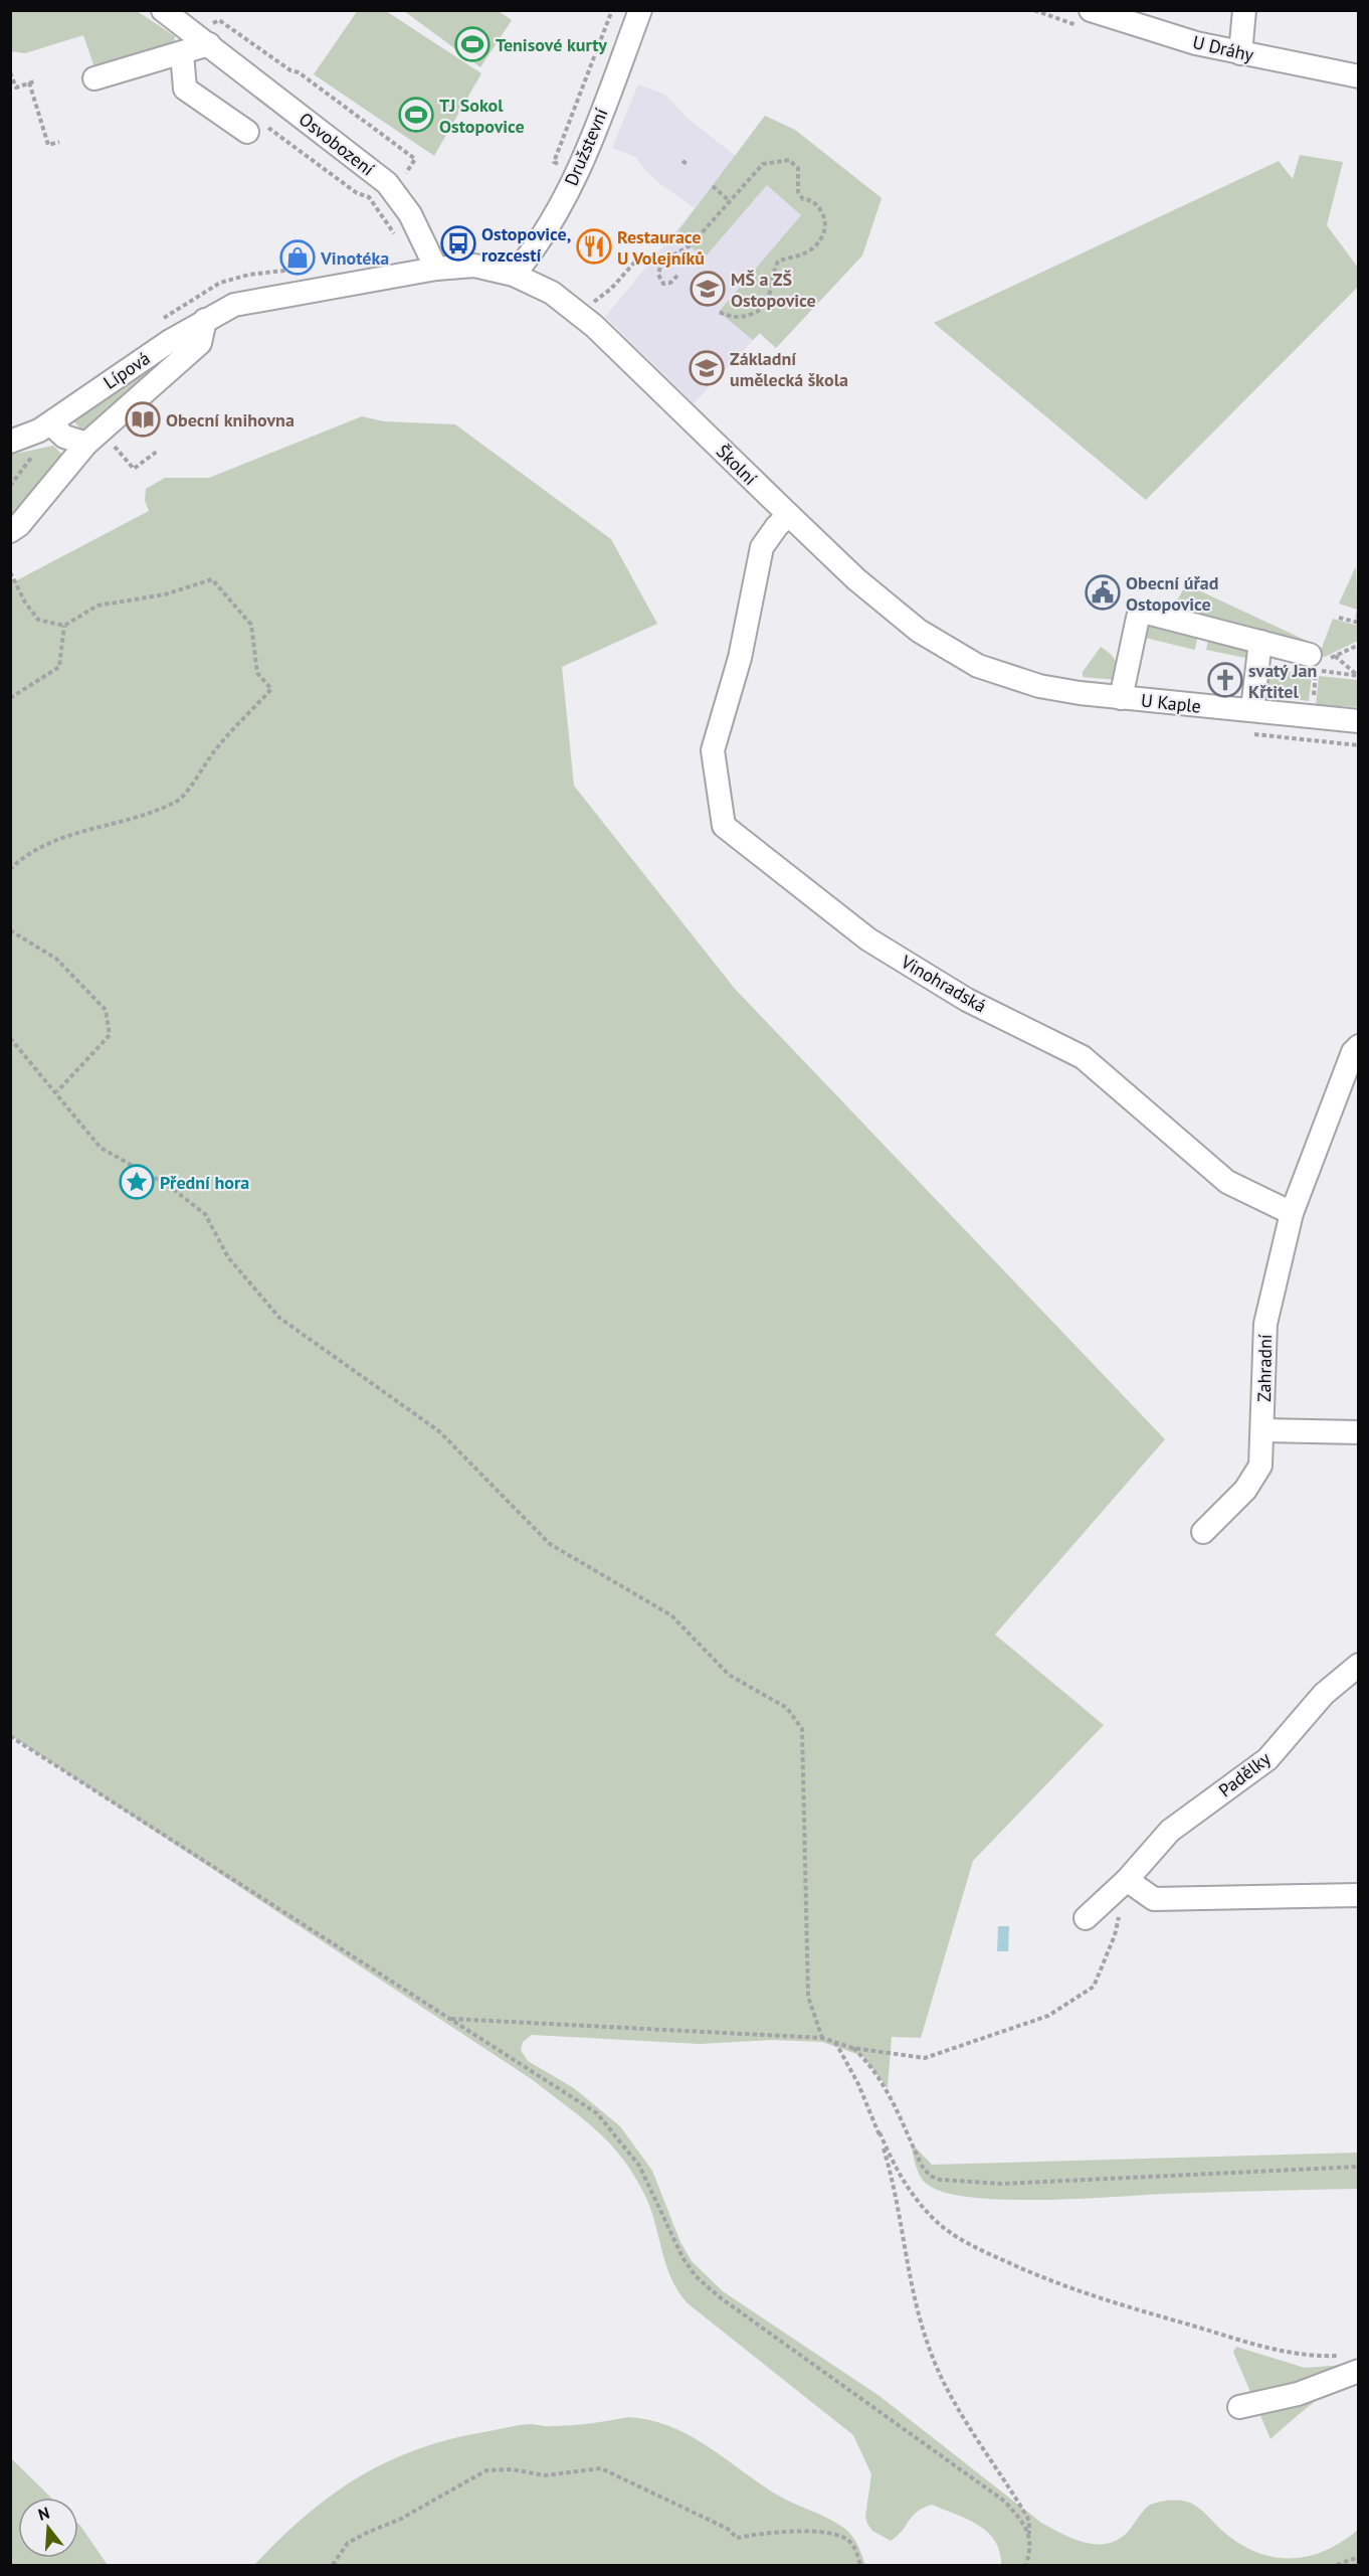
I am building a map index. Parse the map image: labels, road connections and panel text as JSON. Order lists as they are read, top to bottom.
{
  "streets": {
    "street": [
      "U Dráhy",
      "Osvobození",
      "Družstevní",
      "Lípová",
      "Školní",
      "U Kaple",
      "Vinohradská",
      "Zahradní",
      "Padělky"
    ]
  },
  "crossings": [
    ["Osvobození", "Školní"],
    ["Družstevní", "Školní"],
    ["Lípová", "Školní"],
    ["Školní", "U Kaple"],
    ["Školní", "Vinohradská"],
    ["Vinohradská", "Zahradní"]
  ],
  "places": {
    "sports": ["Tenisové kurty", "TJ Sokol Ostopovice"],
    "bus stop": ["Ostopovice, rozcestí"],
    "restaurant": ["Restaurace U Volejníků"],
    "shop": ["Vinotéka"],
    "school or university": ["MŠ a ZŠ Ostopovice", "Základní umělecká škola"],
    "library": ["Obecní knihovna"],
    "public building": ["Obecní úřad Ostopovice"],
    "church": ["svatý Jan Křtitel"],
    "place": ["Přední hora"]
  },
  "north": "top"
}
